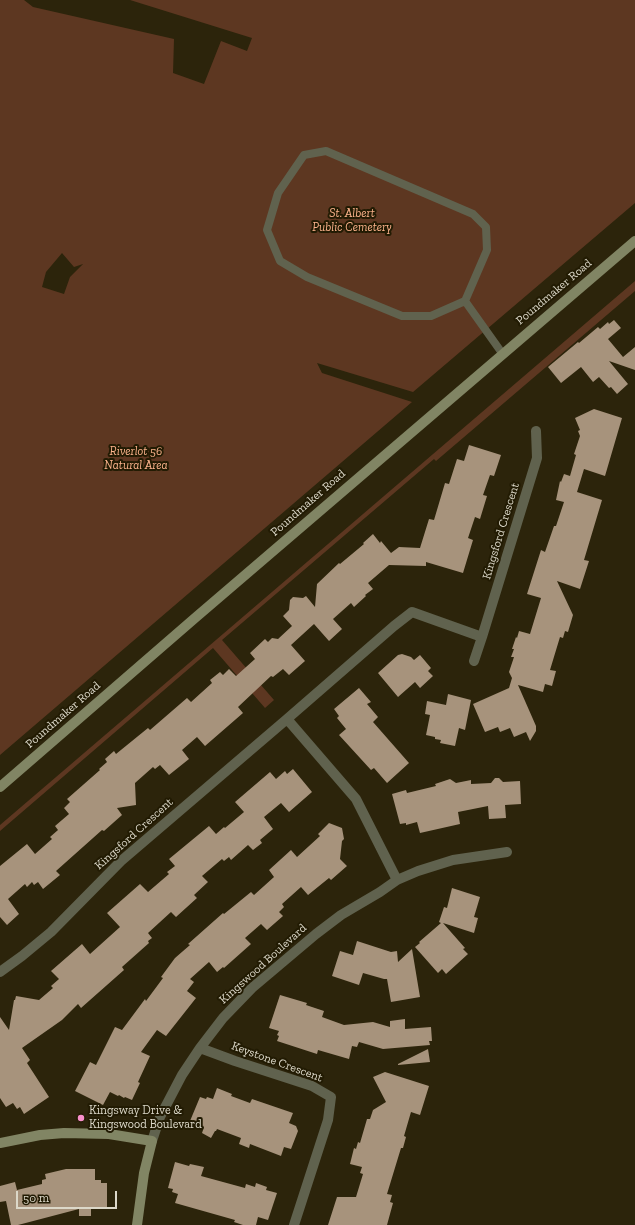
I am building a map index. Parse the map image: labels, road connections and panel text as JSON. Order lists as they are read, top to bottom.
{
  "streets": {
    "street": [
      "Poundmaker Road",
      "Kingsford Crescent",
      "Kingswood Boulevard",
      "Keystone Crescent"
    ]
  },
  "crossings": [
    ["Kingswood Boulevard", "Keystone Crescent"]
  ],
  "parks": ["St. Albert Public Cemetery", "Riverlot 56 Natural Area"],
  "places": ["Kingsway Drive & Kingswood Boulevard"],
  "scale_bar": "50 m"
}
